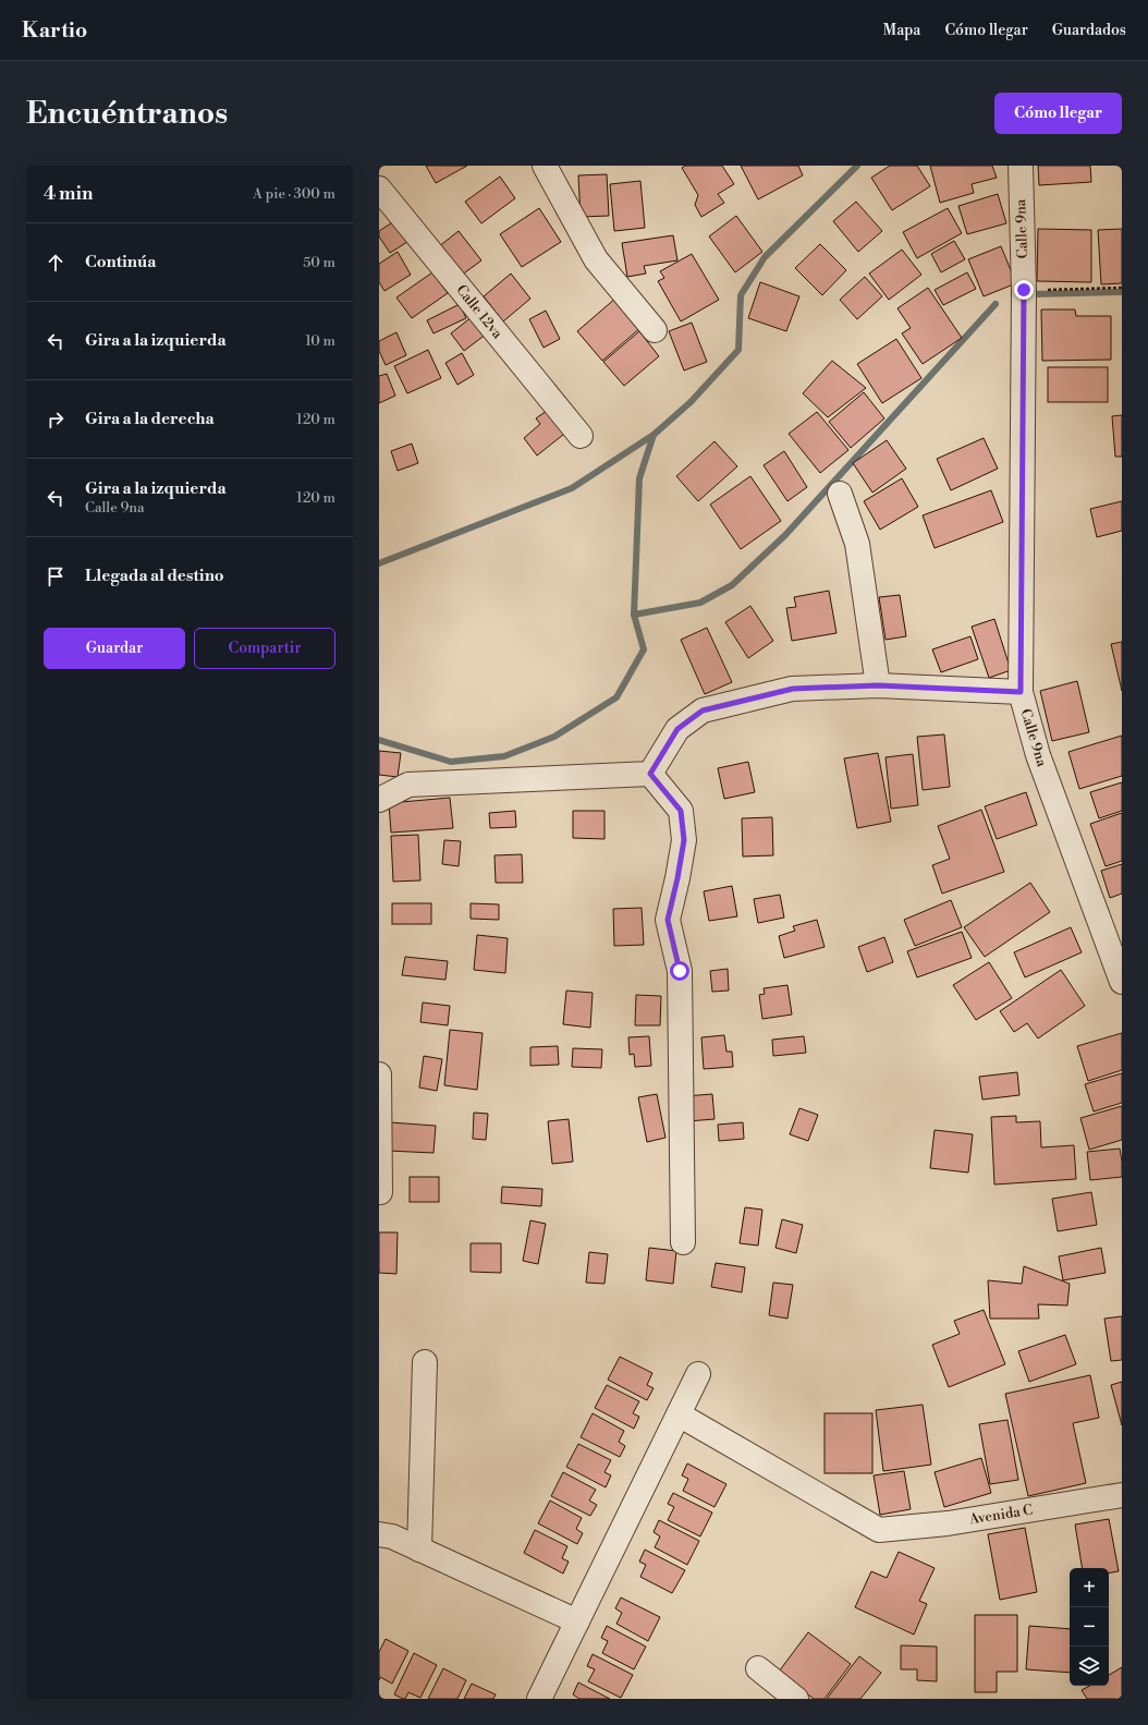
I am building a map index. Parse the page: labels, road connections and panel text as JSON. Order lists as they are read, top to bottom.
{
  "streets": {
    "street": ["Calle 9na", "Calle 12va", "Avenida C"]
  },
  "page": {
    "header": "Kartio",
    "nav": ["Mapa", "Cómo llegar", "Guardados"],
    "buttons": [
      "Cómo llegar",
      ["Guardar", "Compartir"]
    ],
    "title": "Encuéntranos",
    "heading": ["4 min", "A pie · 300 m"],
    "list": [
      ["Continúa", "50 m"],
      ["Gira a la izquierda", "10 m"],
      ["Gira a la derecha", "120 m"],
      ["Gira a la izquierda", "Calle 9na", "120 m"],
      "Llegada al destino"
    ],
    "map_buttons": ["+", "−"]
  }
}
